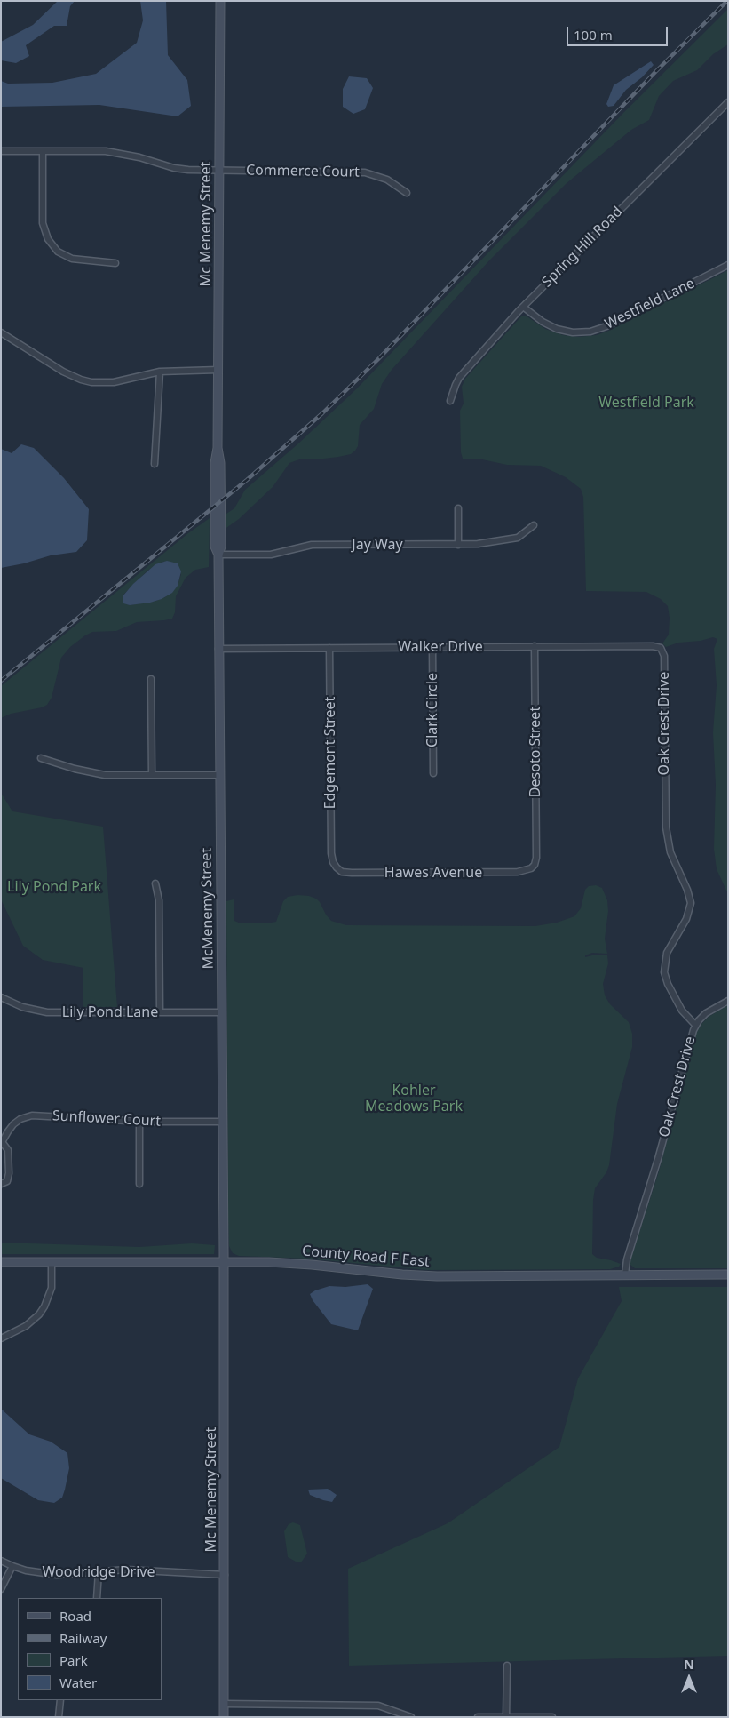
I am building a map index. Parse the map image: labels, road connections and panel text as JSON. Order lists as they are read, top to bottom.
{
  "streets": {
    "street": [
      "Commerce Court",
      "Mc Menemy Street",
      "Spring Hill Road",
      "Westfield Lane",
      "Jay Way",
      "Walker Drive",
      "Clark Circle",
      "Oak Crest Drive",
      "Desoto Street",
      "Edgemont Street",
      "Hawes Avenue",
      "McMenemy Street",
      "Lily Pond Lane",
      "Sunflower Court",
      "County Road F East",
      "Woodridge Drive"
    ]
  },
  "crossings": [
    ["Commerce Court", "Mc Menemy Street"],
    ["Mc Menemy Street", "McMenemy Street"],
    ["Mc Menemy Street", "County Road F East"],
    ["Mc Menemy Street", "Woodridge Drive"],
    ["Spring Hill Road", "Westfield Lane"],
    ["Jay Way", "McMenemy Street"],
    ["Walker Drive", "Clark Circle"],
    ["Walker Drive", "Oak Crest Drive"],
    ["Walker Drive", "Desoto Street"],
    ["Walker Drive", "Edgemont Street"],
    ["Walker Drive", "McMenemy Street"],
    ["Oak Crest Drive", "County Road F East"],
    ["Desoto Street", "Hawes Avenue"],
    ["Edgemont Street", "Hawes Avenue"],
    ["McMenemy Street", "Lily Pond Lane"],
    ["McMenemy Street", "Sunflower Court"],
    ["McMenemy Street", "County Road F East"]
  ],
  "parks": ["Westfield Park", "Lily Pond Park", "Kohler Meadows Park"],
  "legend": [
    "Road",
    "Railway",
    "Park",
    "Water"
  ],
  "scale_bar": "100 m",
  "north": "top"
}
